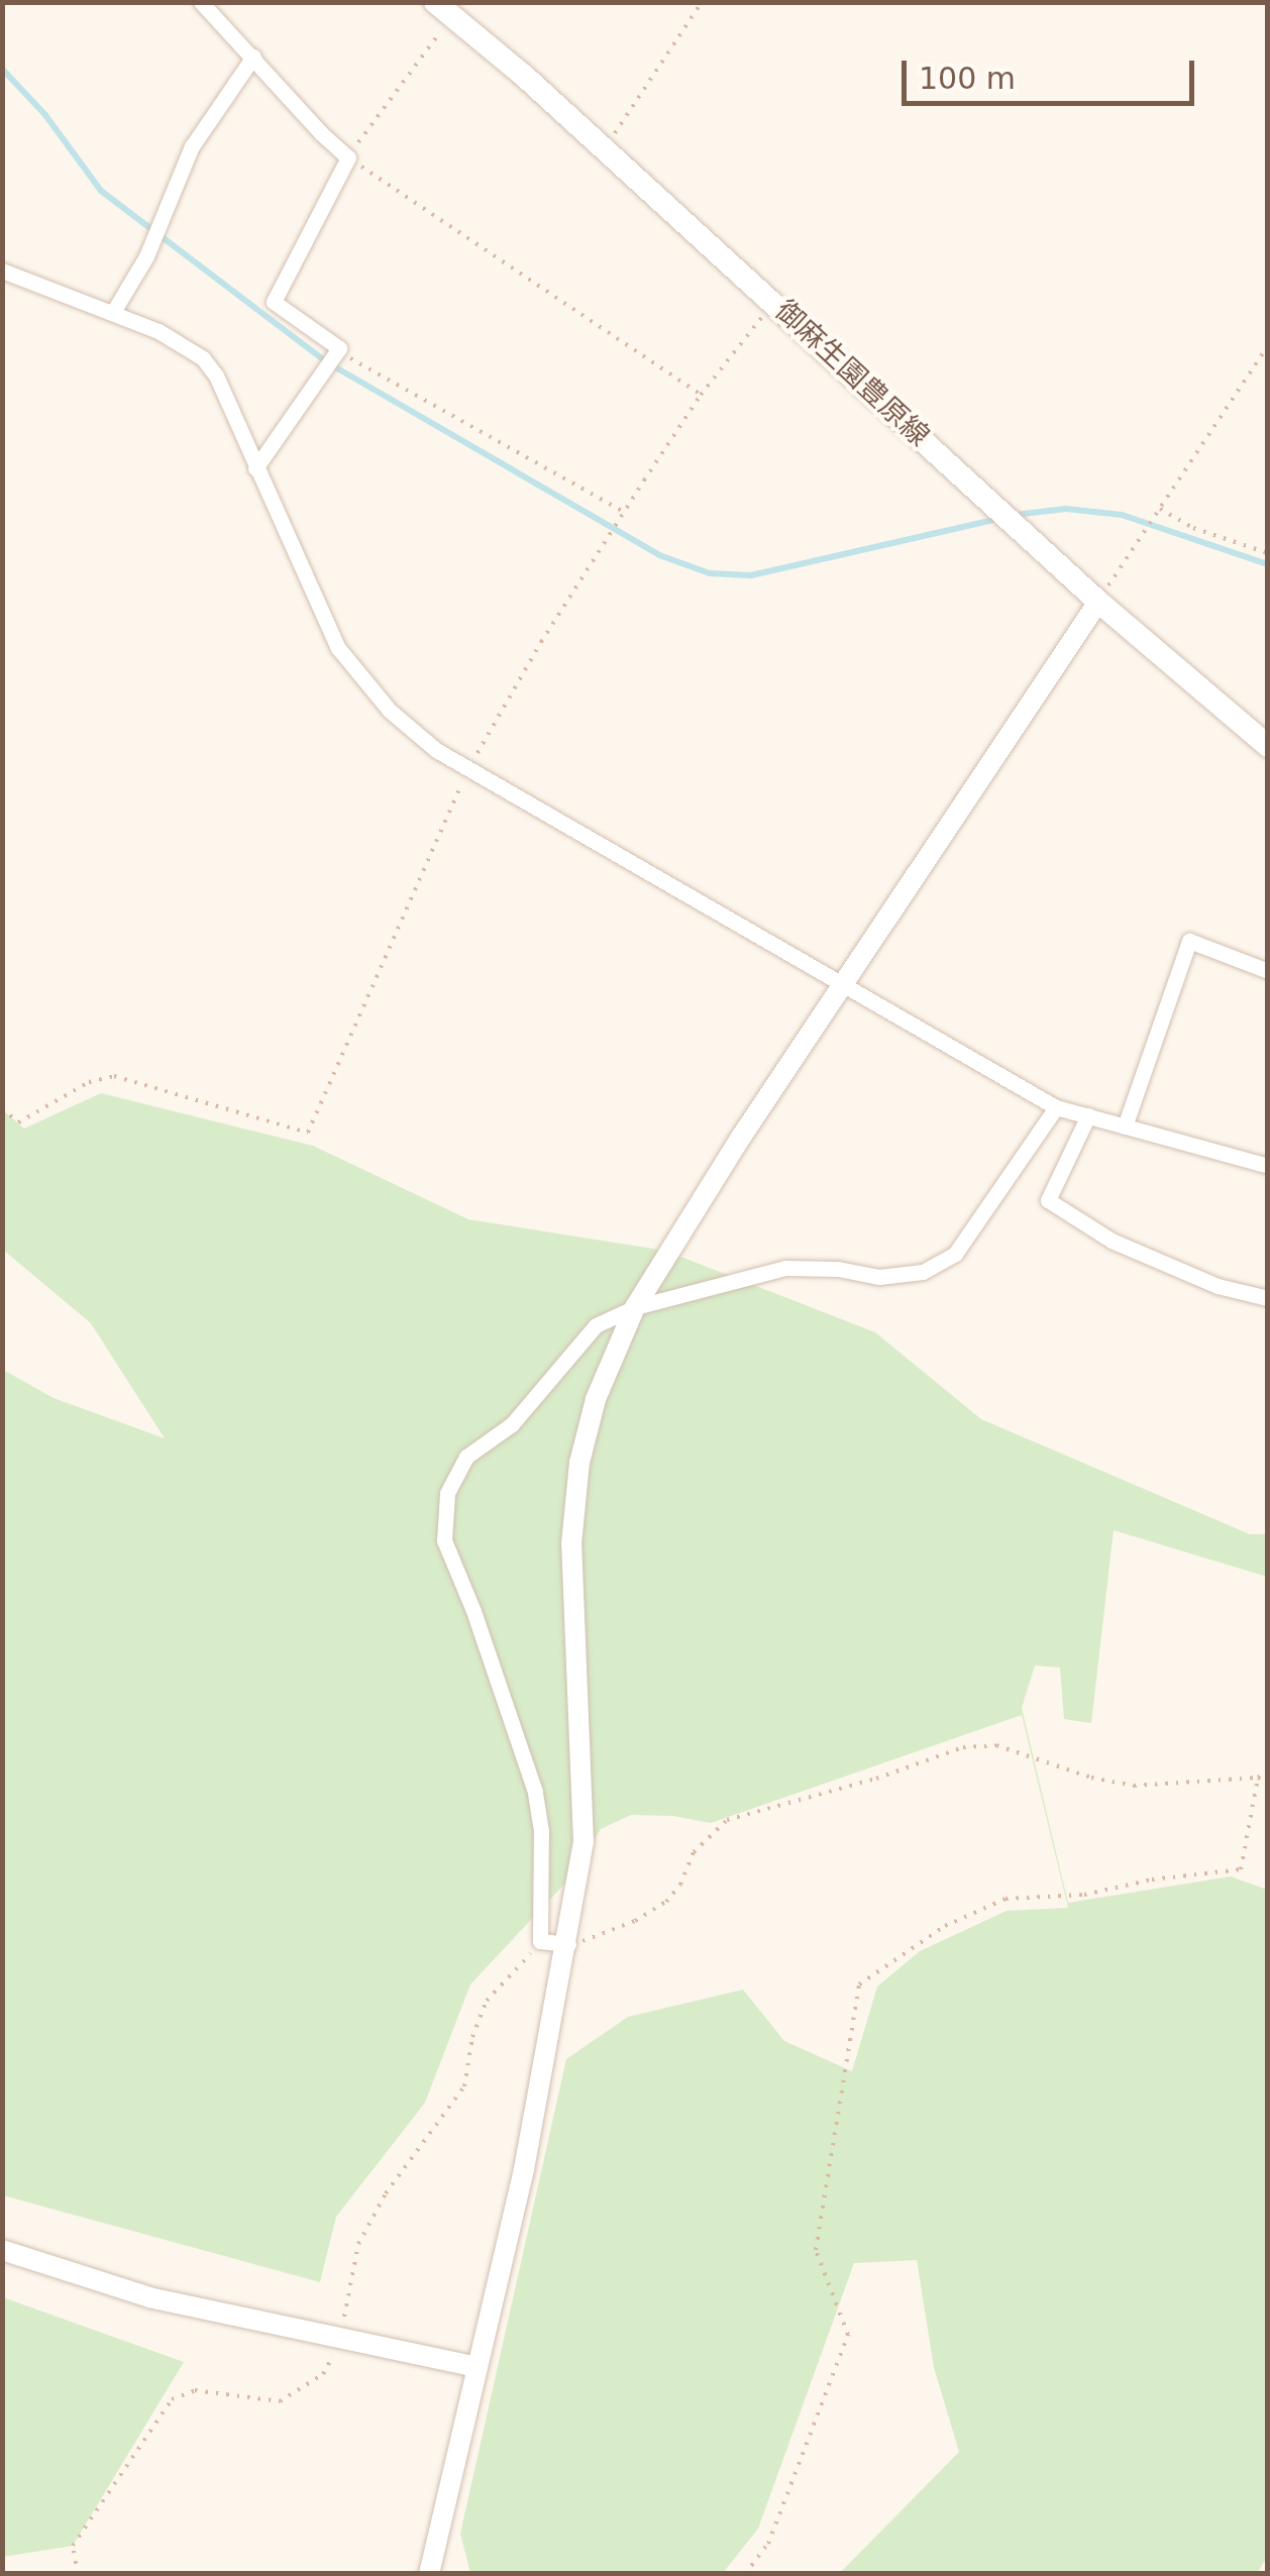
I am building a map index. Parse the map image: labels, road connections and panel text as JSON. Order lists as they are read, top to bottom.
{
  "streets": {
    "main road": ["御麻生園豊原線"]
  },
  "scale_bar": "100 m"
}
